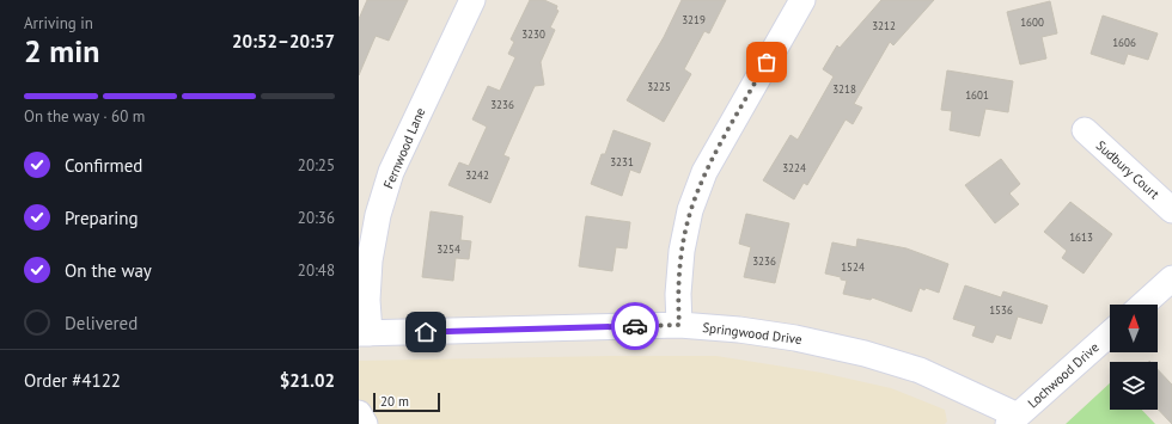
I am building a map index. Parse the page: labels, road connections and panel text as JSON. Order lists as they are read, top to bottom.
{
  "streets": {
    "street": [
      "Fernwood Lane",
      "Sudbury Court",
      "Springwood Drive",
      "Lochwood Drive"
    ]
  },
  "crossings": [
    ["Fernwood Lane", "Springwood Drive"],
    ["Springwood Drive", "Lochwood Drive"]
  ],
  "house_numbers": [
    "3219",
    "1600",
    "3212",
    "3230",
    "1606",
    "3225",
    "3218",
    "1601",
    "3236",
    "3231",
    "3224",
    "3242",
    "1613",
    "3254",
    "3236",
    "1524",
    "1536"
  ],
  "scale_bar": "20 m",
  "north": "top",
  "page": {
    "heading": ["2 min", "Arriving in", "20:52–20:57"],
    "panel": ["Order #4122", "$21.02"],
    "bar": "On the way · 60 m",
    "list": [
      ["Confirmed", "20:25"],
      ["Preparing", "20:36"],
      ["On the way", "20:48"],
      "Delivered"
    ],
    "scale": "20 m"
  }
}
